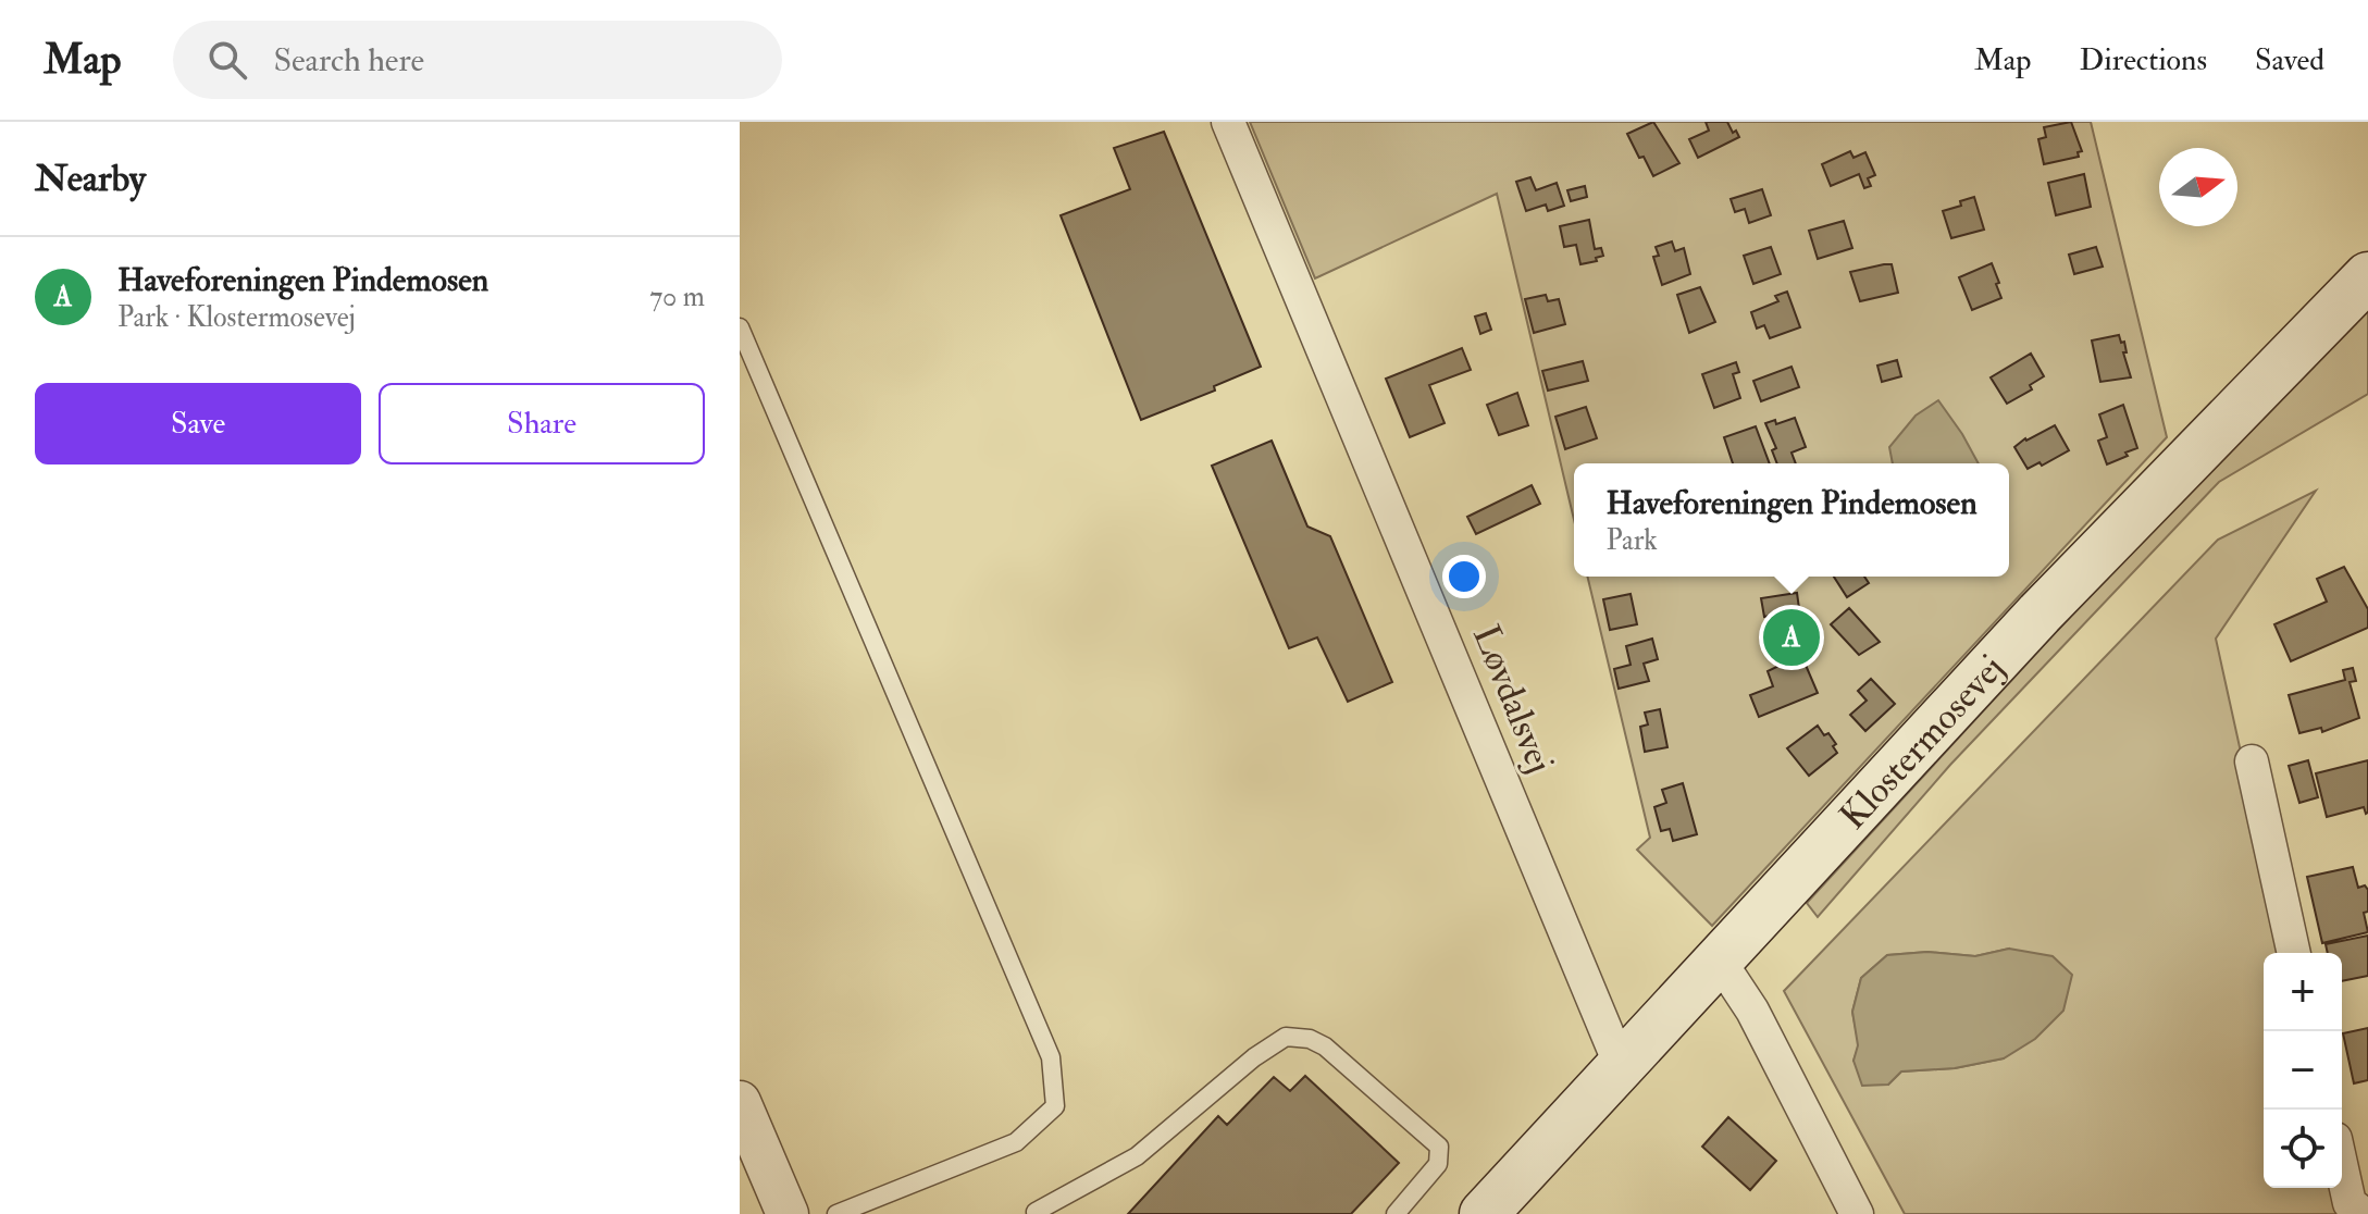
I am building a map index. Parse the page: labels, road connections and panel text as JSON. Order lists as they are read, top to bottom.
{
  "streets": {
    "main road": ["Klostermosevej"],
    "street": ["Løvdalsvej"]
  },
  "crossings": [
    ["Løvdalsvej", "Klostermosevej"]
  ],
  "north": "right",
  "page": {
    "header": "Map",
    "search": "Search here",
    "nav": ["Map", "Directions", "Saved"],
    "heading": "Nearby",
    "list": [
      {
        "mark": "A",
        "name": "Haveforeningen Pindemosen",
        "note": "Park · Klostermosevej",
        "value": "70 m"
      }
    ],
    "buttons": ["Save", "Share"],
    "popup": ["Haveforeningen Pindemosen", "Park"],
    "pins": "A",
    "map_buttons": ["+", "−"]
  }
}
